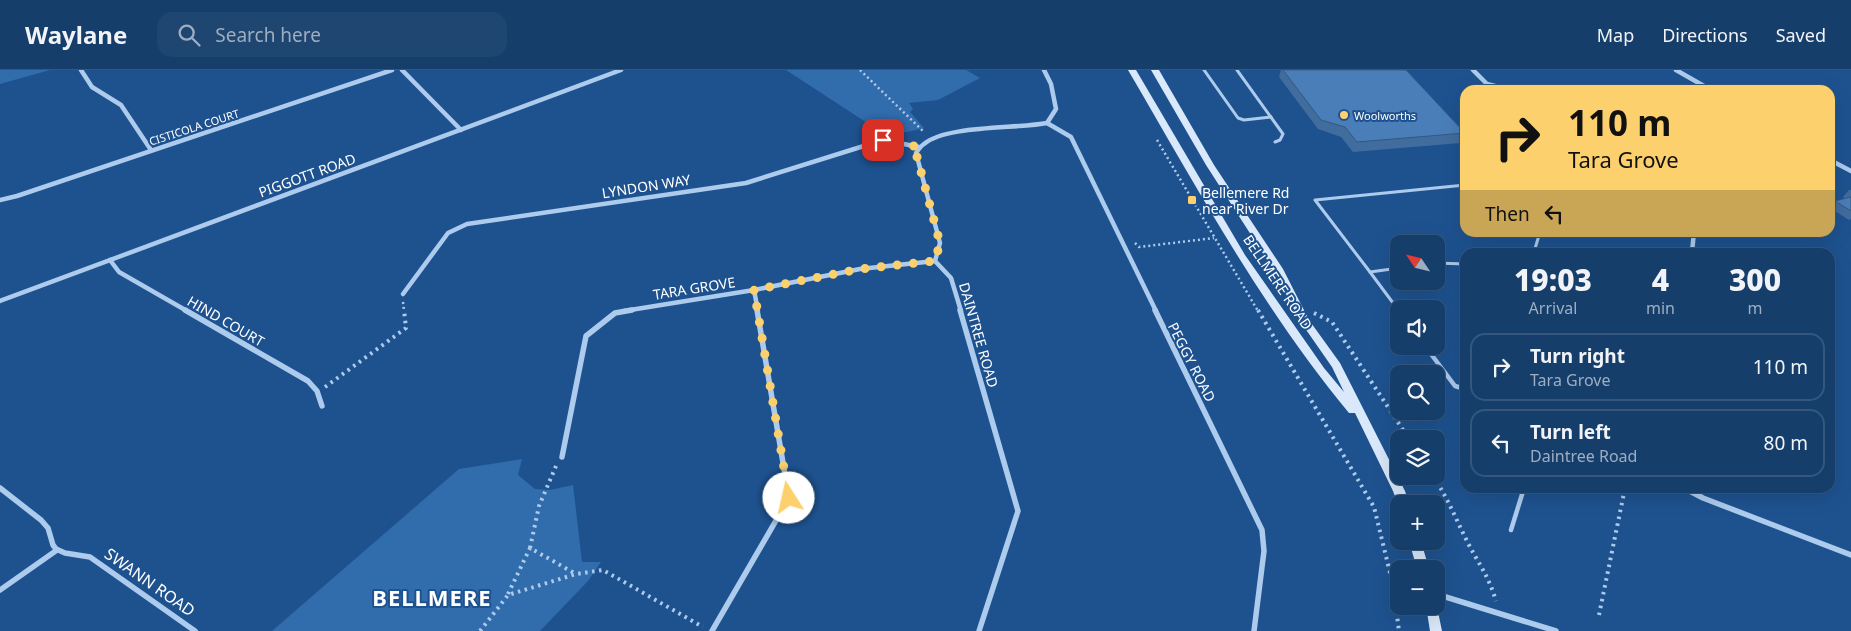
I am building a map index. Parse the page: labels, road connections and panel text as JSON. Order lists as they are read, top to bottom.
{
  "streets": {
    "street": [
      "CISTICOLA COURT",
      "PIGGOTT ROAD",
      "LYNDON WAY",
      "BELLMERE ROAD",
      "TARA GROVE",
      "HIND COURT",
      "DAINTREE ROAD",
      "PEGGY ROAD",
      "SWANN ROAD"
    ]
  },
  "crossings": [
    ["PIGGOTT ROAD", "HIND COURT"],
    ["TARA GROVE", "DAINTREE ROAD"]
  ],
  "districts": ["BELLMERE"],
  "places": {
    "other": ["Woolworths"],
    "transit": ["Bellemere Rd near River Dr"]
  },
  "north": "top left",
  "page": {
    "header": "Waylane",
    "search": "Search here",
    "nav": ["Map", "Directions", "Saved"],
    "turn": ["110 m", "Tara Grove"],
    "then": "Then",
    "map_buttons": ["+", "−"],
    "eta": [
      "19:03",
      "Arrival",
      "4",
      "min",
      "300",
      "m"
    ],
    "list": [
      {
        "name": "Turn right",
        "note": "Tara Grove",
        "value": "110 m"
      },
      {
        "name": "Turn left",
        "note": "Daintree Road",
        "value": "80 m"
      }
    ]
  }
}
